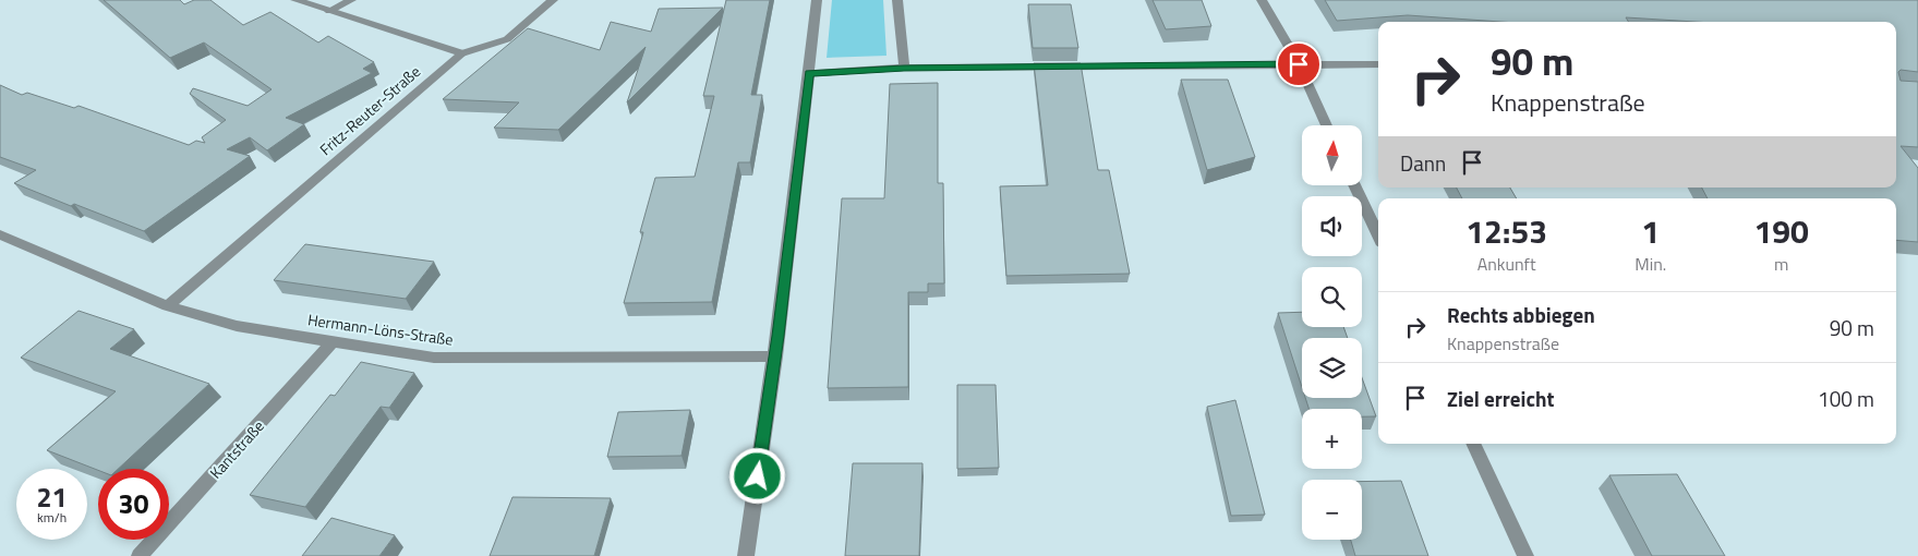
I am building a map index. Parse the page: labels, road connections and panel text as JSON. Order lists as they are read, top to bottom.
{
  "streets": {
    "street": ["Fritz-Reuter-Straße", "Hermann-Löns-Straße", "Kantstraße"]
  },
  "crossings": [
    ["Fritz-Reuter-Straße", "Hermann-Löns-Straße"],
    ["Hermann-Löns-Straße", "Kantstraße"]
  ],
  "north": "top",
  "page": {
    "turn": ["90 m", "Knappenstraße"],
    "map_buttons": ["+", "−"],
    "then": "Dann",
    "eta": [
      "12:53",
      "Ankunft",
      "1",
      "Min.",
      "190",
      "m"
    ],
    "list": [
      {
        "name": "Rechts abbiegen",
        "note": "Knappenstraße",
        "value": "90 m"
      },
      {
        "name": "Ziel erreicht",
        "value": "100 m"
      }
    ],
    "speed": "21 km/h",
    "limit": "30"
  }
}
